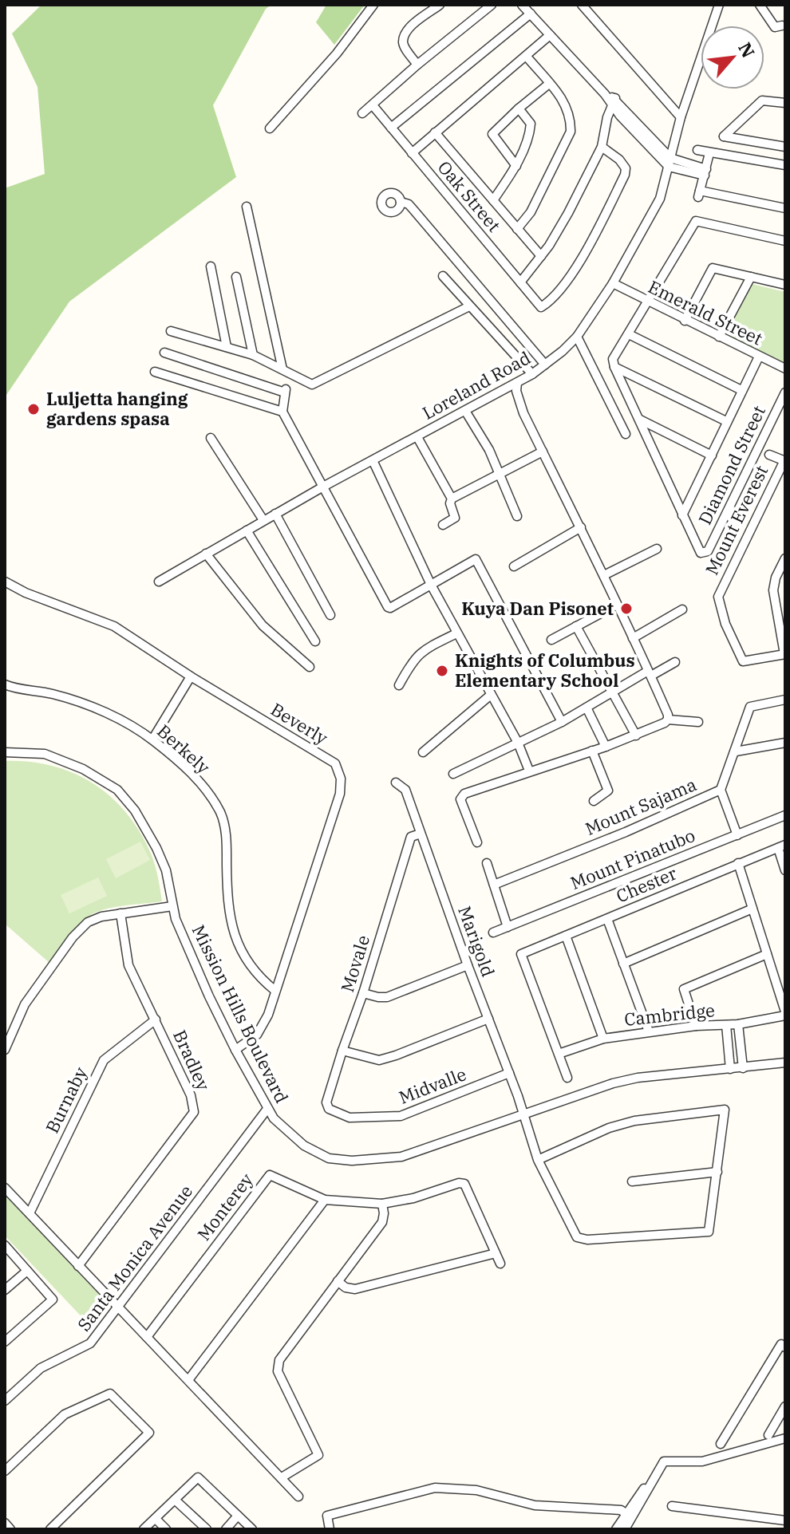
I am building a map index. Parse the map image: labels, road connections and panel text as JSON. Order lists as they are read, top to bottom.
{
  "streets": {
    "street": [
      "Oak Street",
      "Emerald Street",
      "Loreland Road",
      "Diamond Street",
      "Mount Everest",
      "Beverly",
      "Berkely",
      "Mount Sajama",
      "Mount Pinatubo",
      "Chester",
      "Marigold",
      "Movale",
      "Mission Hills Boulevard",
      "Cambridge",
      "Bradley",
      "Midvalle",
      "Burnaby",
      "Monterey",
      "Santa Monica Avenue"
    ]
  },
  "crossings": [
    ["Emerald Street", "Loreland Road"],
    ["Beverly", "Berkely"],
    ["Beverly", "Mission Hills Boulevard"],
    ["Chester", "Cambridge"],
    ["Marigold", "Movale"],
    ["Marigold", "Mission Hills Boulevard"],
    ["Marigold", "Midvalle"],
    ["Movale", "Midvalle"],
    ["Mission Hills Boulevard", "Santa Monica Avenue"],
    ["Bradley", "Burnaby"]
  ],
  "places": ["Luljetta hanging gardens spasa", "Kuya Dan Pisonet", "Knights of Columbus Elementary School"],
  "north": "top right"
}
